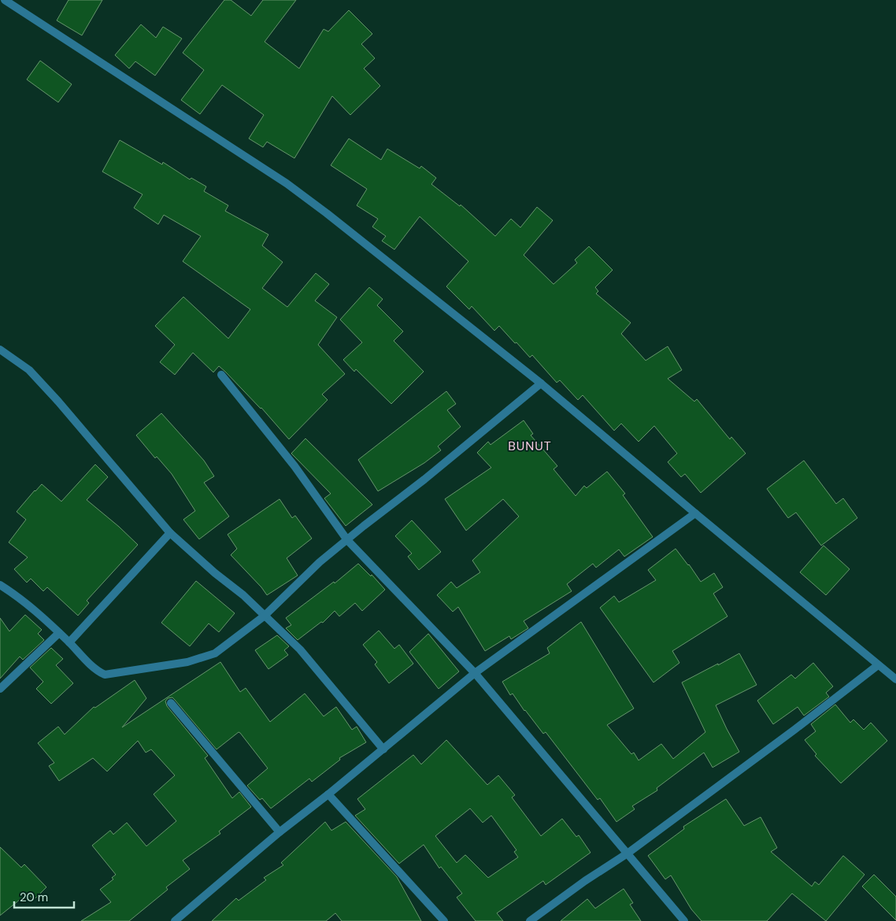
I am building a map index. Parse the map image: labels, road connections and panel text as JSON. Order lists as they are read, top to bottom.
{
  "districts": ["BUNUT"],
  "scale_bar": "20 m"
}
